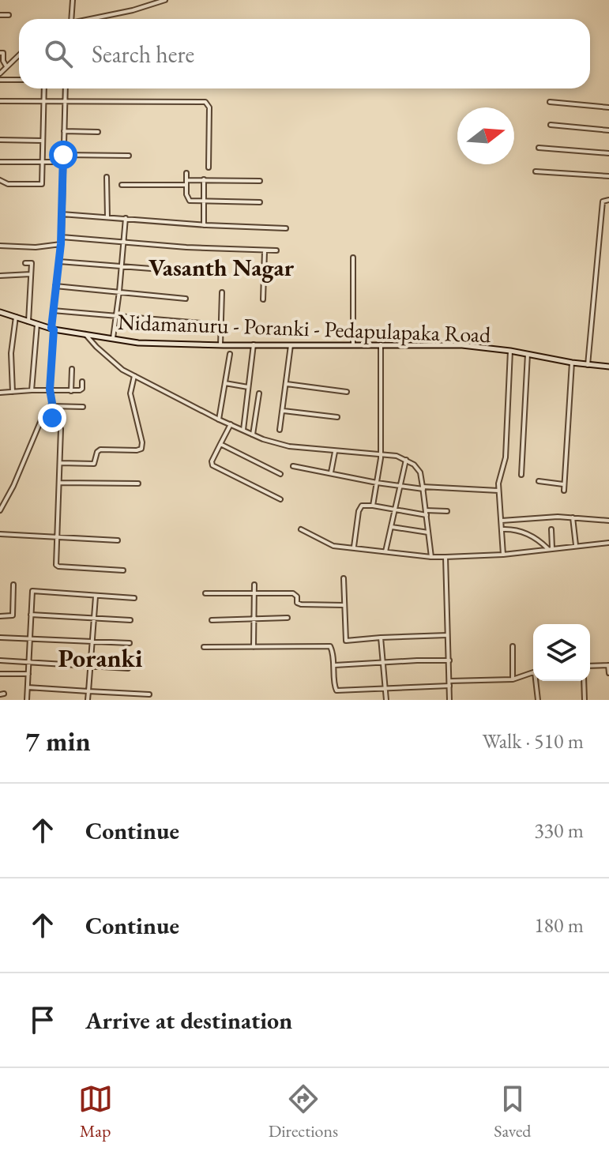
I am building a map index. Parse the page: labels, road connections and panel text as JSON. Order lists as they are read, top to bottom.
{
  "streets": {
    "main road": ["Nidamanuru - Poranki - Pedapulapaka Road"]
  },
  "districts": ["Vasanth Nagar", "Poranki"],
  "north": "right",
  "page": {
    "search": "Search here",
    "heading": ["7 min", "Walk · 510 m"],
    "list": [
      ["Continue", "330 m"],
      ["Continue", "180 m"],
      "Arrive at destination"
    ],
    "nav": ["Map", "Directions", "Saved"]
  }
}
